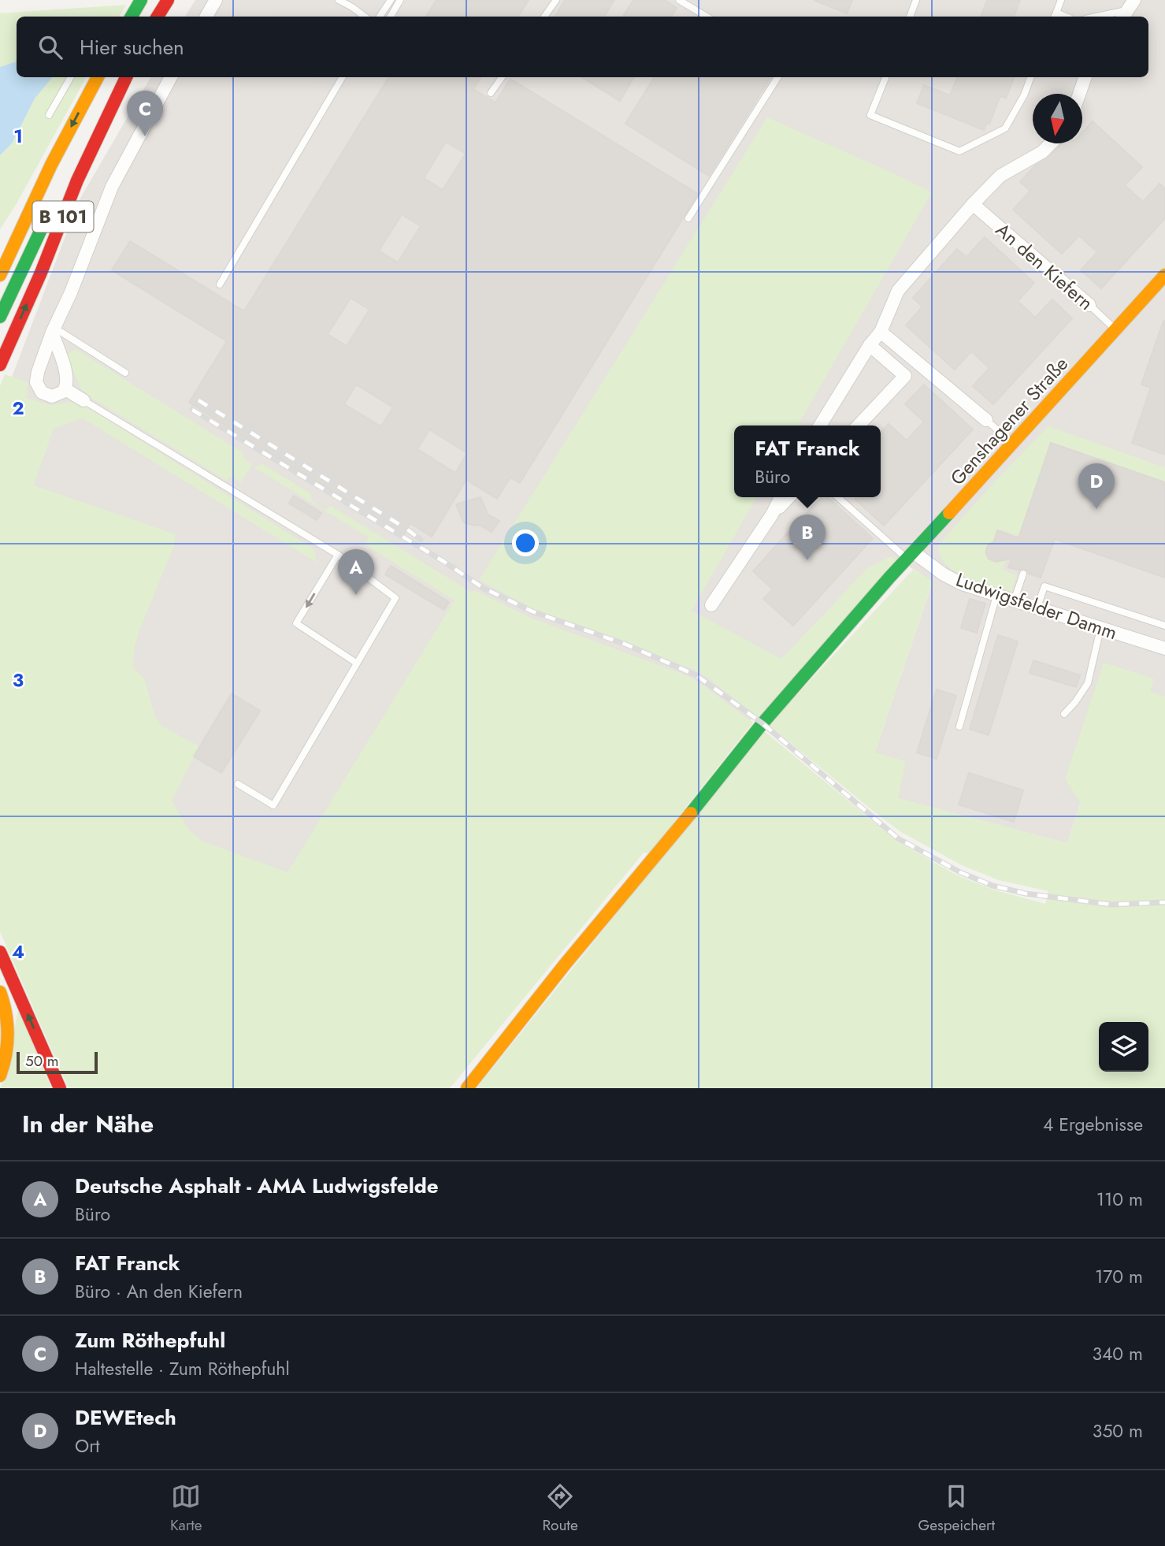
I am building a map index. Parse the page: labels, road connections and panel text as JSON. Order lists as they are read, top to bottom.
{
  "streets": {
    "main road": ["B 101", "Genshagener Straße"],
    "street": ["An den Kiefern", "Ludwigsfelder Damm"]
  },
  "crossings": [
    ["An den Kiefern", "Genshagener Straße"],
    ["Genshagener Straße", "Ludwigsfelder Damm"]
  ],
  "scale_bar": "50 m",
  "north": "bottom",
  "page": {
    "search": "Hier suchen",
    "pins": [
      "C",
      "D",
      "B",
      "A"
    ],
    "popup": ["FAT Franck", "Büro"],
    "scale": "50 m",
    "heading": ["In der Nähe", "4 Ergebnisse"],
    "list": [
      {
        "mark": "A",
        "name": "Deutsche Asphalt - AMA Ludwigsfelde",
        "note": "Büro",
        "value": "110 m"
      },
      {
        "mark": "B",
        "name": "FAT Franck",
        "note": "Büro · An den Kiefern",
        "value": "170 m"
      },
      {
        "mark": "C",
        "name": "Zum Röthepfuhl",
        "note": "Haltestelle · Zum Röthepfuhl",
        "value": "340 m"
      },
      {
        "mark": "D",
        "name": "DEWEtech",
        "note": "Ort",
        "value": "350 m"
      }
    ],
    "nav": ["Karte", "Route", "Gespeichert"]
  },
  "grid": {
    "rows": [
      "1",
      "2",
      "3",
      "4"
    ]
  }
}
